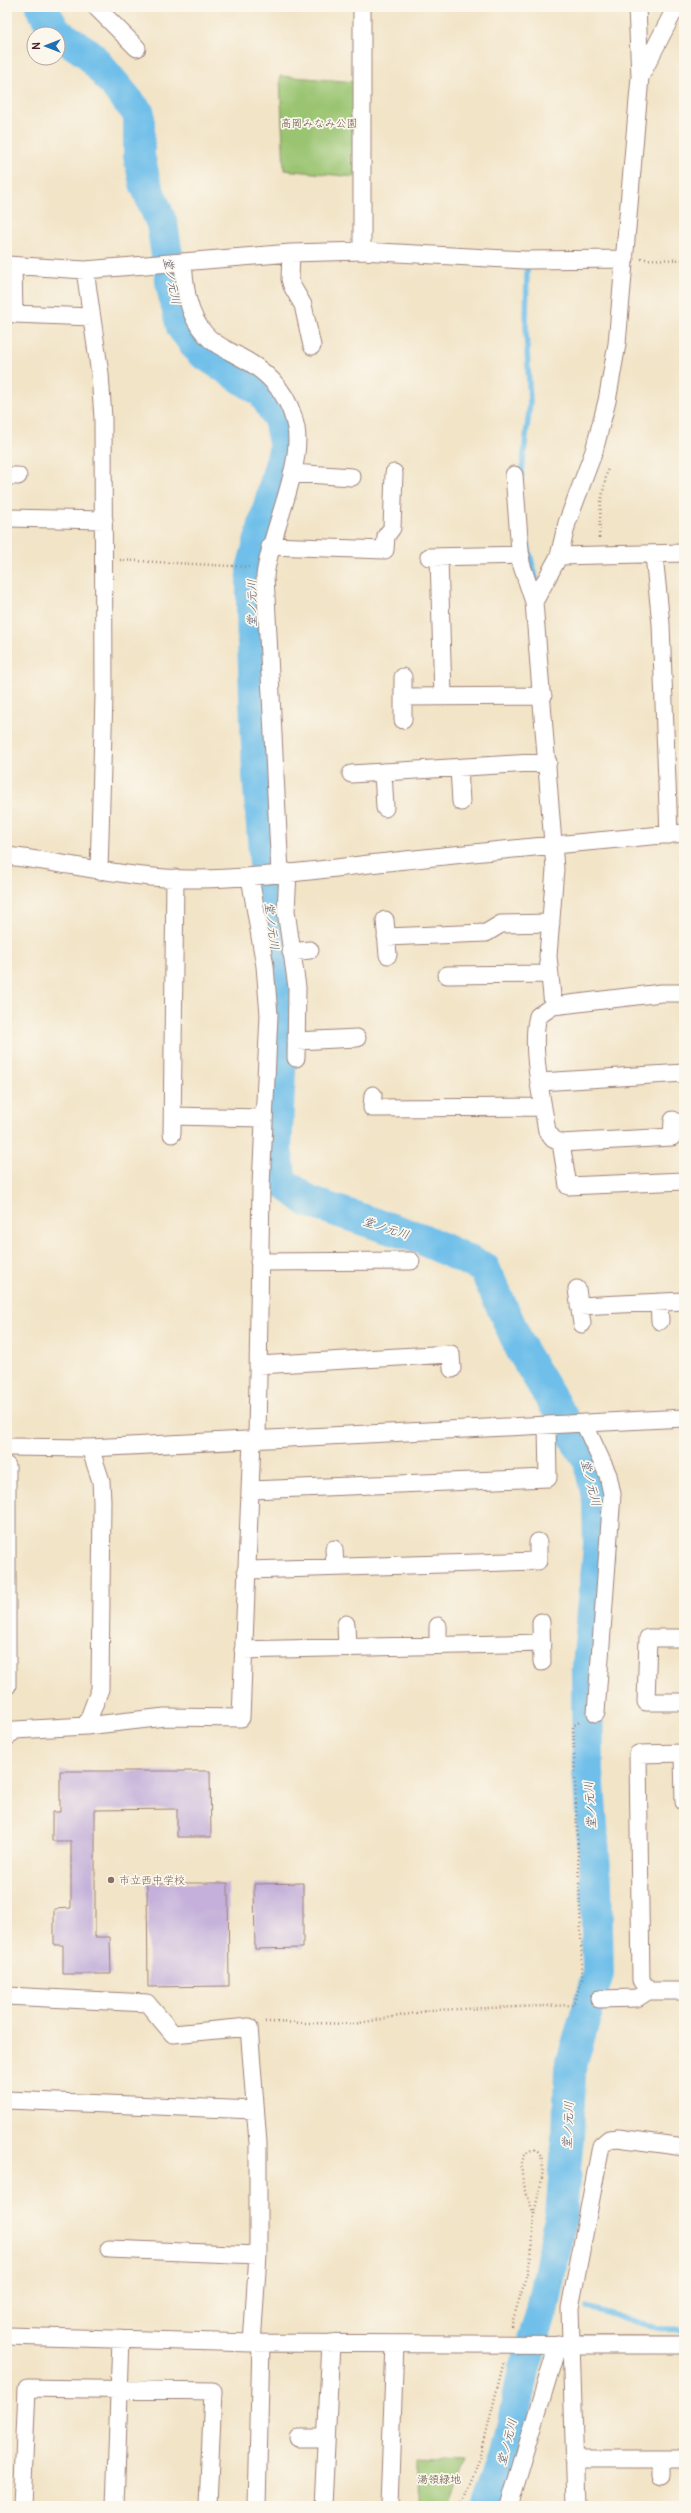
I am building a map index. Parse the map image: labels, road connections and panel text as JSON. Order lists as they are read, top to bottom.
{
  "water": ["堂ノ元川"],
  "parks": ["高岡みなみ公園", "湯領緑地"],
  "places": ["市立西中学校"],
  "north": "left"
}
